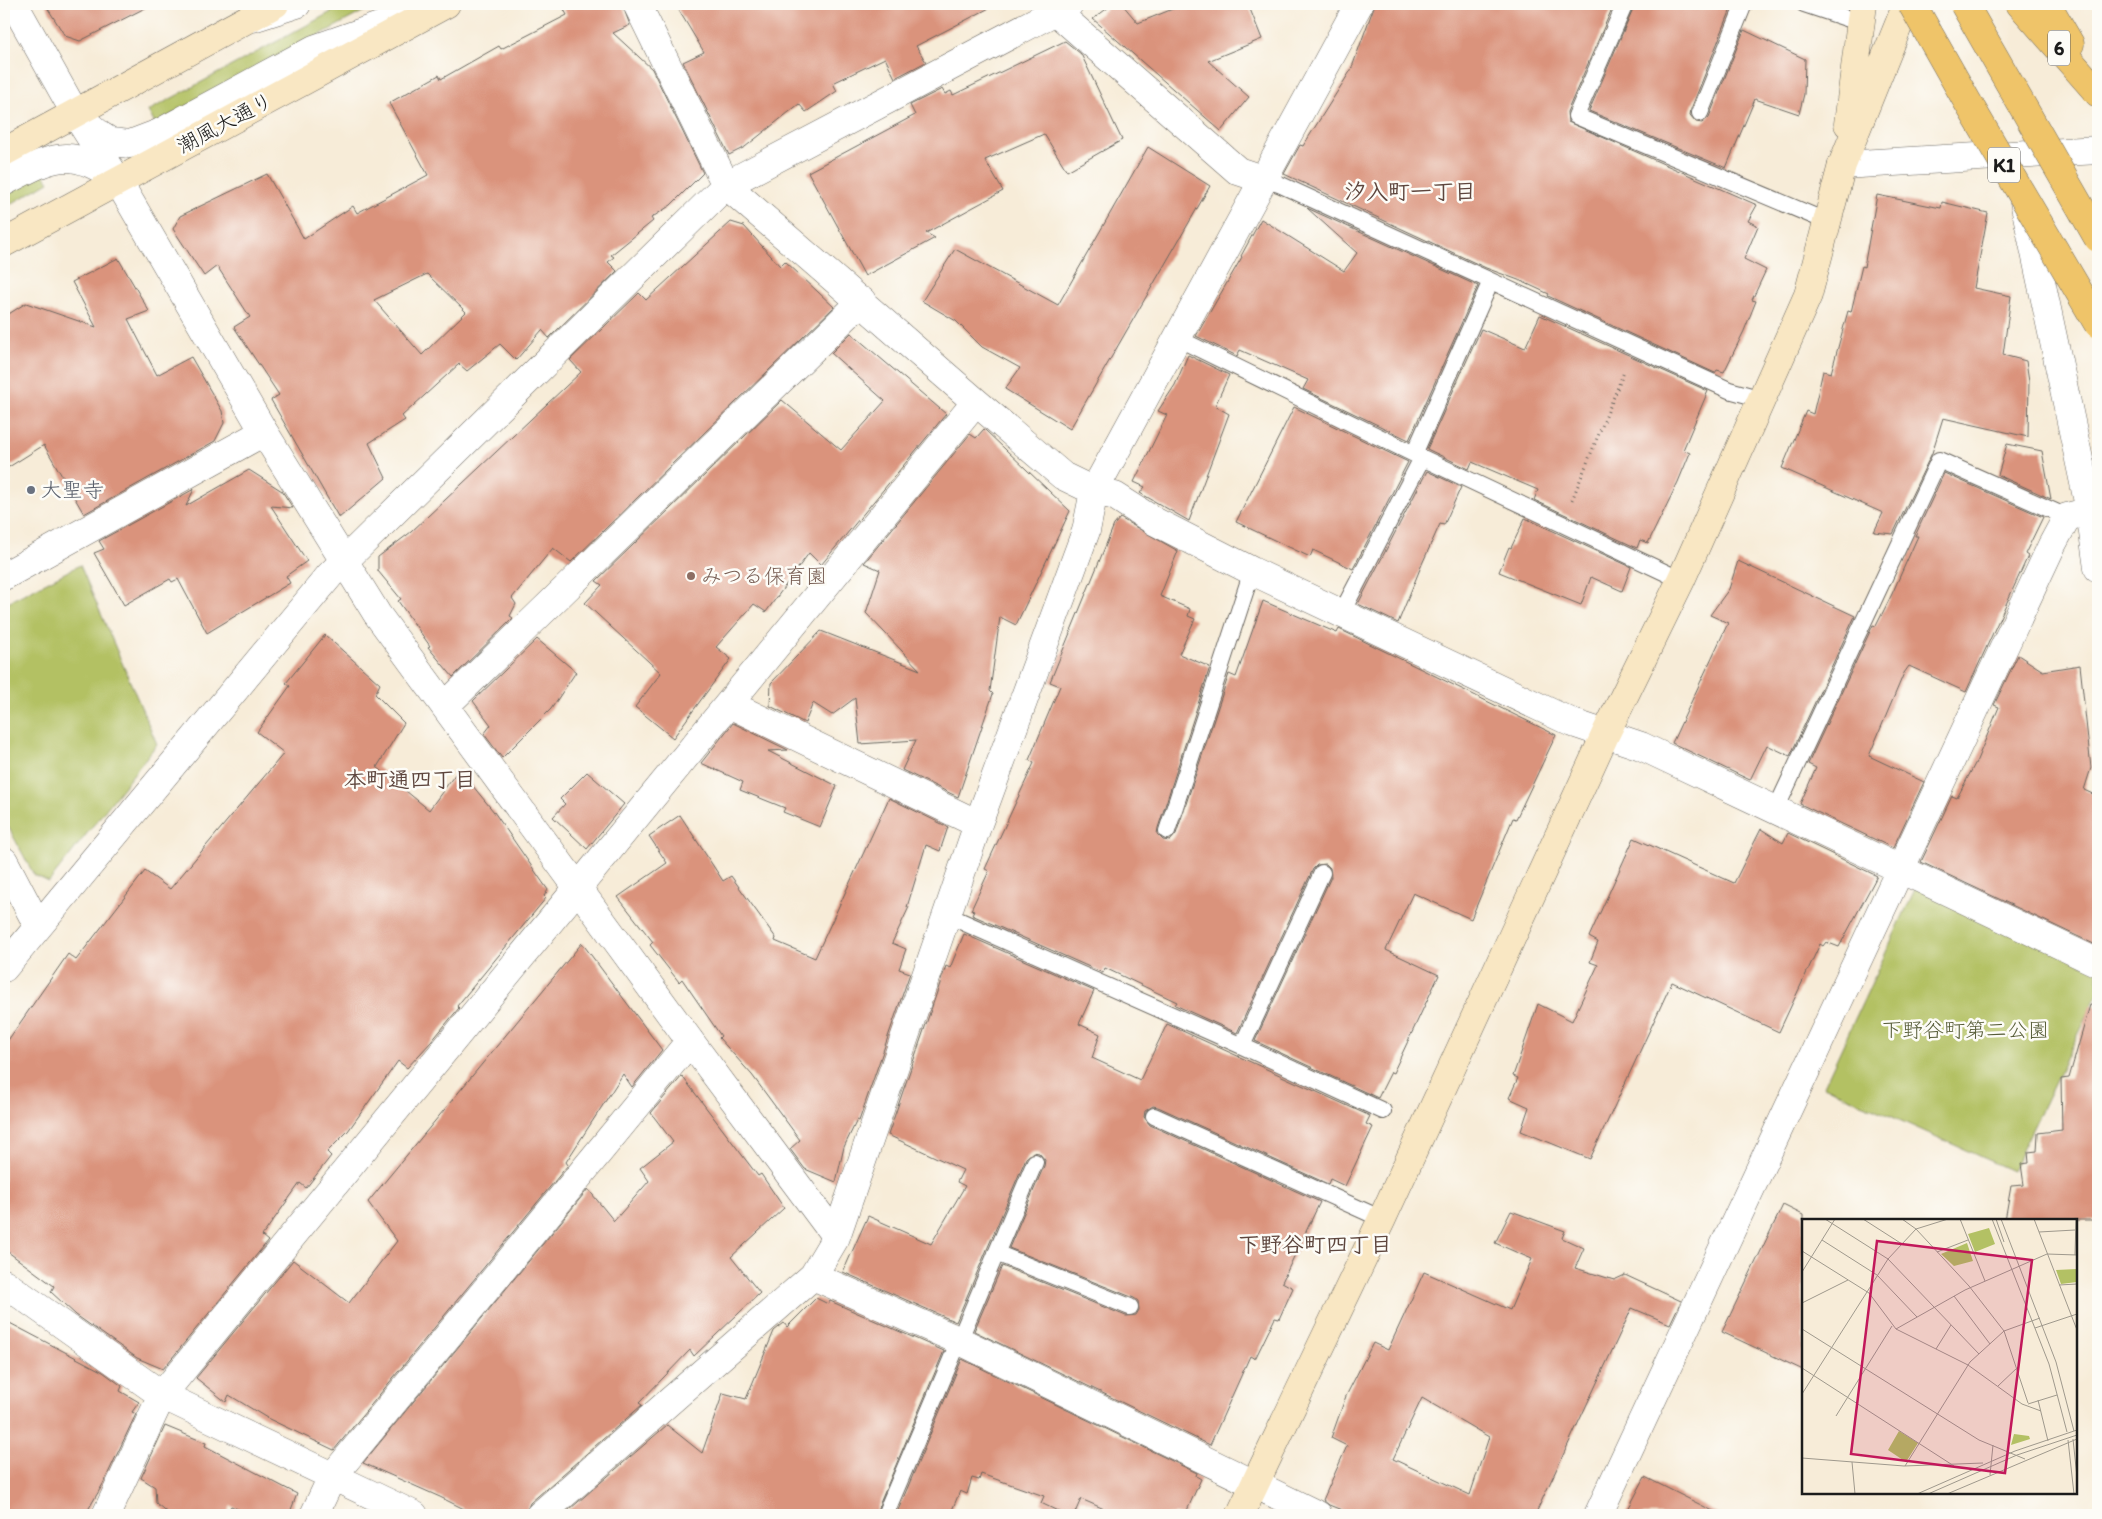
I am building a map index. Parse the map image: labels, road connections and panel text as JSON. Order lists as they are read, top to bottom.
{
  "streets": {
    "main road": ["6", "K1"],
    "street": ["潮風大通り"]
  },
  "districts": ["汐入町一丁目", "本町通四丁目", "下野谷町四丁目"],
  "parks": ["下野谷町第二公園"],
  "places": ["大聖寺", "みつる保育園"]
}
